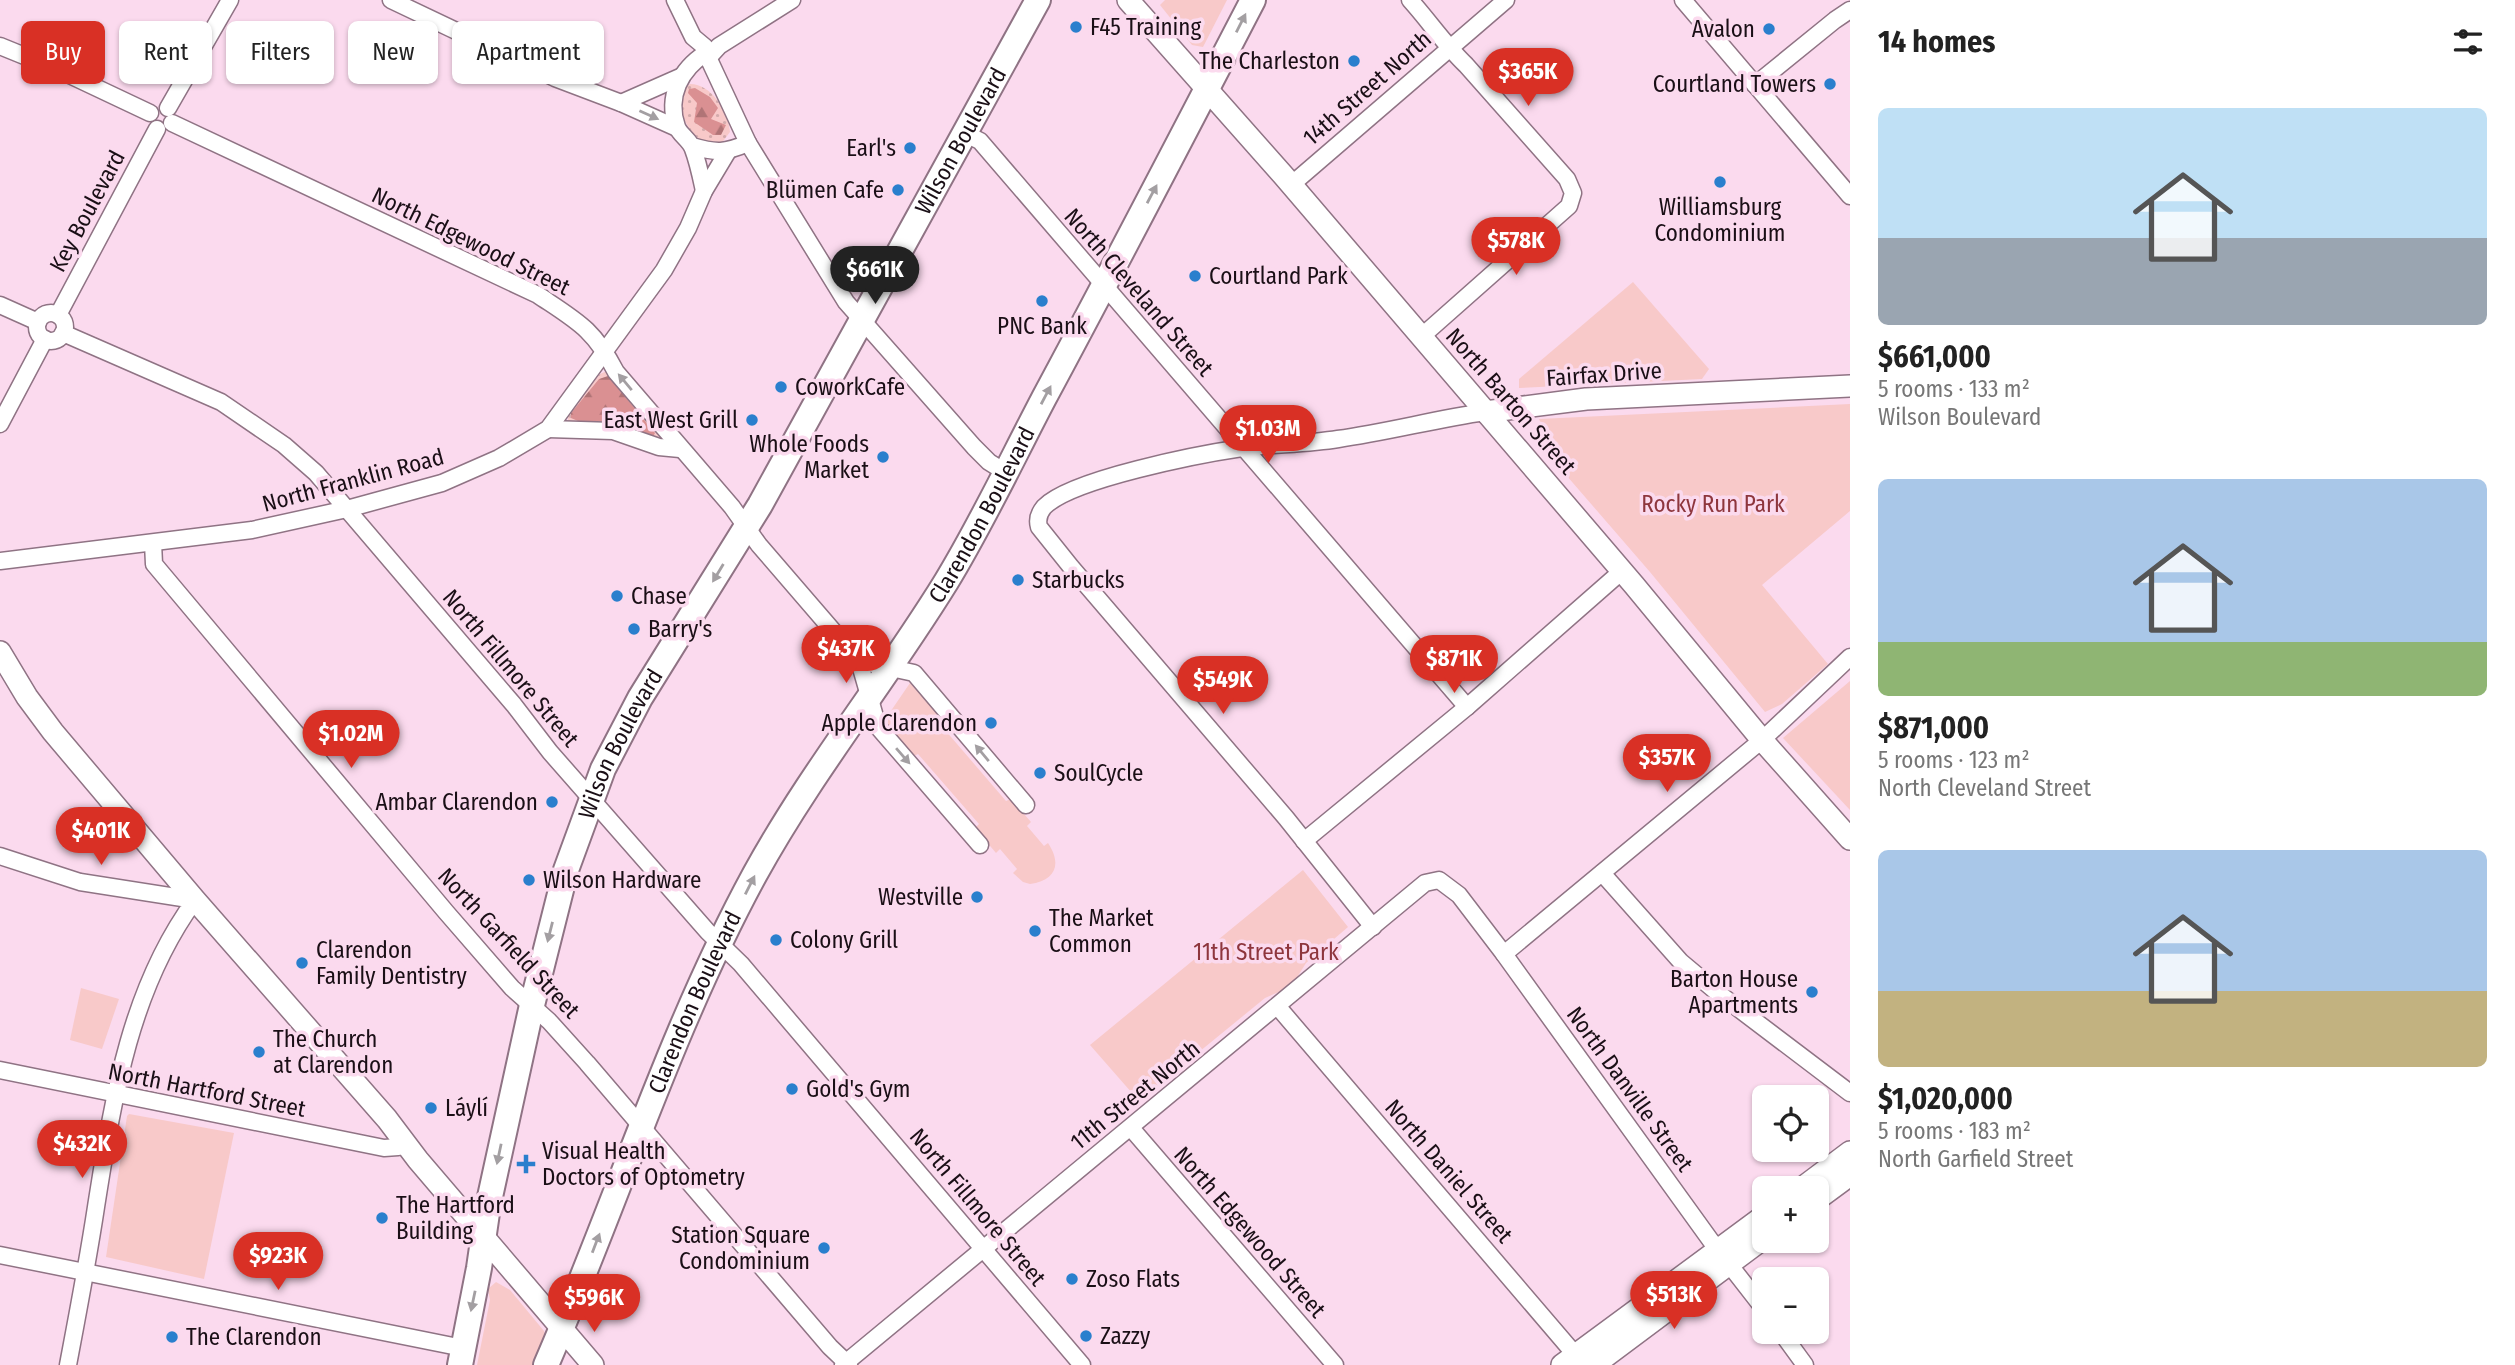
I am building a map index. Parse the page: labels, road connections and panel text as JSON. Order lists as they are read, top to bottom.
{
  "streets": {
    "main road": ["Wilson Boulevard", "Clarendon Boulevard"],
    "street": [
      "14th Street North",
      "Key Boulevard",
      "North Edgewood Street",
      "North Cleveland Street",
      "Fairfax Drive",
      "North Barton Street",
      "North Franklin Road",
      "North Fillmore Street",
      "North Garfield Street",
      "North Danville Street",
      "North Hartford Street",
      "11th Street North",
      "North Daniel Street"
    ]
  },
  "crossings": [
    ["14th Street North", "North Barton Street"],
    ["Wilson Boulevard", "North Edgewood Street"],
    ["Wilson Boulevard", "North Cleveland Street"],
    ["Wilson Boulevard", "North Fillmore Street"],
    ["Wilson Boulevard", "North Garfield Street"],
    ["Key Boulevard", "North Edgewood Street"],
    ["Key Boulevard", "North Fillmore Street"],
    ["North Edgewood Street", "North Franklin Road"],
    ["North Edgewood Street", "Clarendon Boulevard"],
    ["North Edgewood Street", "11th Street North"],
    ["North Cleveland Street", "Fairfax Drive"],
    ["North Cleveland Street", "Clarendon Boulevard"],
    ["Fairfax Drive", "North Barton Street"],
    ["North Barton Street", "Clarendon Boulevard"],
    ["North Franklin Road", "North Fillmore Street"],
    ["North Franklin Road", "North Garfield Street"],
    ["Clarendon Boulevard", "North Fillmore Street"],
    ["Clarendon Boulevard", "North Garfield Street"],
    ["North Fillmore Street", "11th Street North"],
    ["North Garfield Street", "11th Street North"],
    ["North Danville Street", "11th Street North"],
    ["11th Street North", "North Daniel Street"]
  ],
  "one_way": ["Wilson Boulevard", "Clarendon Boulevard"],
  "parks": ["Rocky Run Park", "11th Street Park"],
  "places": {
    "other": [
      "F45 Training",
      "Avalon",
      "The Charleston",
      "Courtland Towers",
      "Earl's",
      "Williamsburg Condominium",
      "Blümen Cafe",
      "Courtland Park",
      "PNC Bank",
      "CoworkCafe",
      "East West Grill",
      "Whole Foods Market",
      "Starbucks",
      "Chase",
      "Barry's",
      "Apple Clarendon",
      "SoulCycle",
      "Ambar Clarendon",
      "Wilson Hardware",
      "Westville",
      "The Market Common",
      "Colony Grill",
      "Clarendon Family Dentistry",
      "Barton House Apartments",
      "The Church at Clarendon",
      "Gold's Gym",
      "Láylí",
      "The Hartford Building",
      "Station Square Condominium",
      "Zoso Flats",
      "Zazzy",
      "The Clarendon"
    ],
    "health": ["Visual Health Doctors of Optometry"]
  },
  "page": {
    "heading": "14 homes",
    "chip": [
      "Buy",
      "Rent",
      "Filters",
      "New",
      "Apartment"
    ],
    "price": [
      "$365K",
      "$578K",
      "$661K",
      "$1.03M",
      "$437K",
      "$871K",
      "$549K",
      "$1.02M",
      "$357K",
      "$401K",
      "$432K",
      "$923K",
      "$513K",
      "$596K"
    ],
    "list": [
      {
        "name": "$661,000",
        "note": "5 rooms · 133 m² · Wilson Boulevard"
      },
      {
        "name": "$871,000",
        "note": "5 rooms · 123 m² · North Cleveland Street"
      },
      {
        "name": "$1,020,000",
        "note": "5 rooms · 183 m² · North Garfield Street"
      }
    ],
    "map_buttons": ["+", "−"]
  }
}
